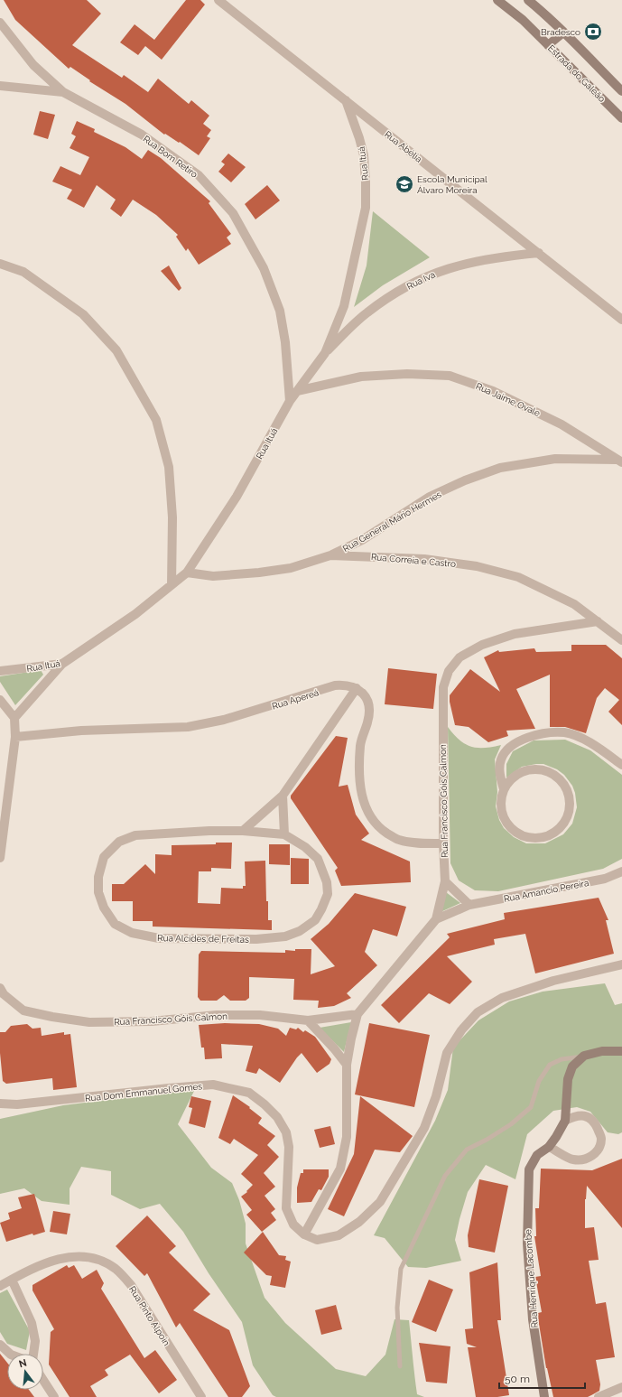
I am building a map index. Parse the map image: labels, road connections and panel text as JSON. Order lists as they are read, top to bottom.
{
  "streets": {
    "street": [
      "Estrada do Galeão",
      "Rua Abélia",
      "Rua Bom Retiro",
      "Rua Ituá",
      "Rua Iva",
      "Rua Jaime Ovale",
      "Rua General Mário Hermes",
      "Rua Correia e Castro",
      "Rua Apereá",
      "Rua Francisco Góis Calmon",
      "Rua Amancio Pereira",
      "Rua Alcides de Freitas",
      "Rua Dom Emmanuel Gomes",
      "Rua Henrique Lacombe",
      "Rua Pinto Alpoin"
    ]
  },
  "crossings": [
    ["Rua Abélia", "Rua Ituá"],
    ["Rua Abélia", "Rua Iva"],
    ["Rua Bom Retiro", "Rua Ituá"],
    ["Rua Ituá", "Rua Iva"],
    ["Rua Ituá", "Rua Jaime Ovale"],
    ["Rua Ituá", "Rua Correia e Castro"],
    ["Rua Jaime Ovale", "Rua General Mário Hermes"],
    ["Rua General Mário Hermes", "Rua Correia e Castro"],
    ["Rua Correia e Castro", "Rua Francisco Góis Calmon"],
    ["Rua Francisco Góis Calmon", "Rua Amancio Pereira"]
  ],
  "places": {
    "bank": ["Bradesco"],
    "school or university": ["Escola Municipal Álvaro Moreira"]
  },
  "scale_bar": "50 m",
  "north": "top"
}
